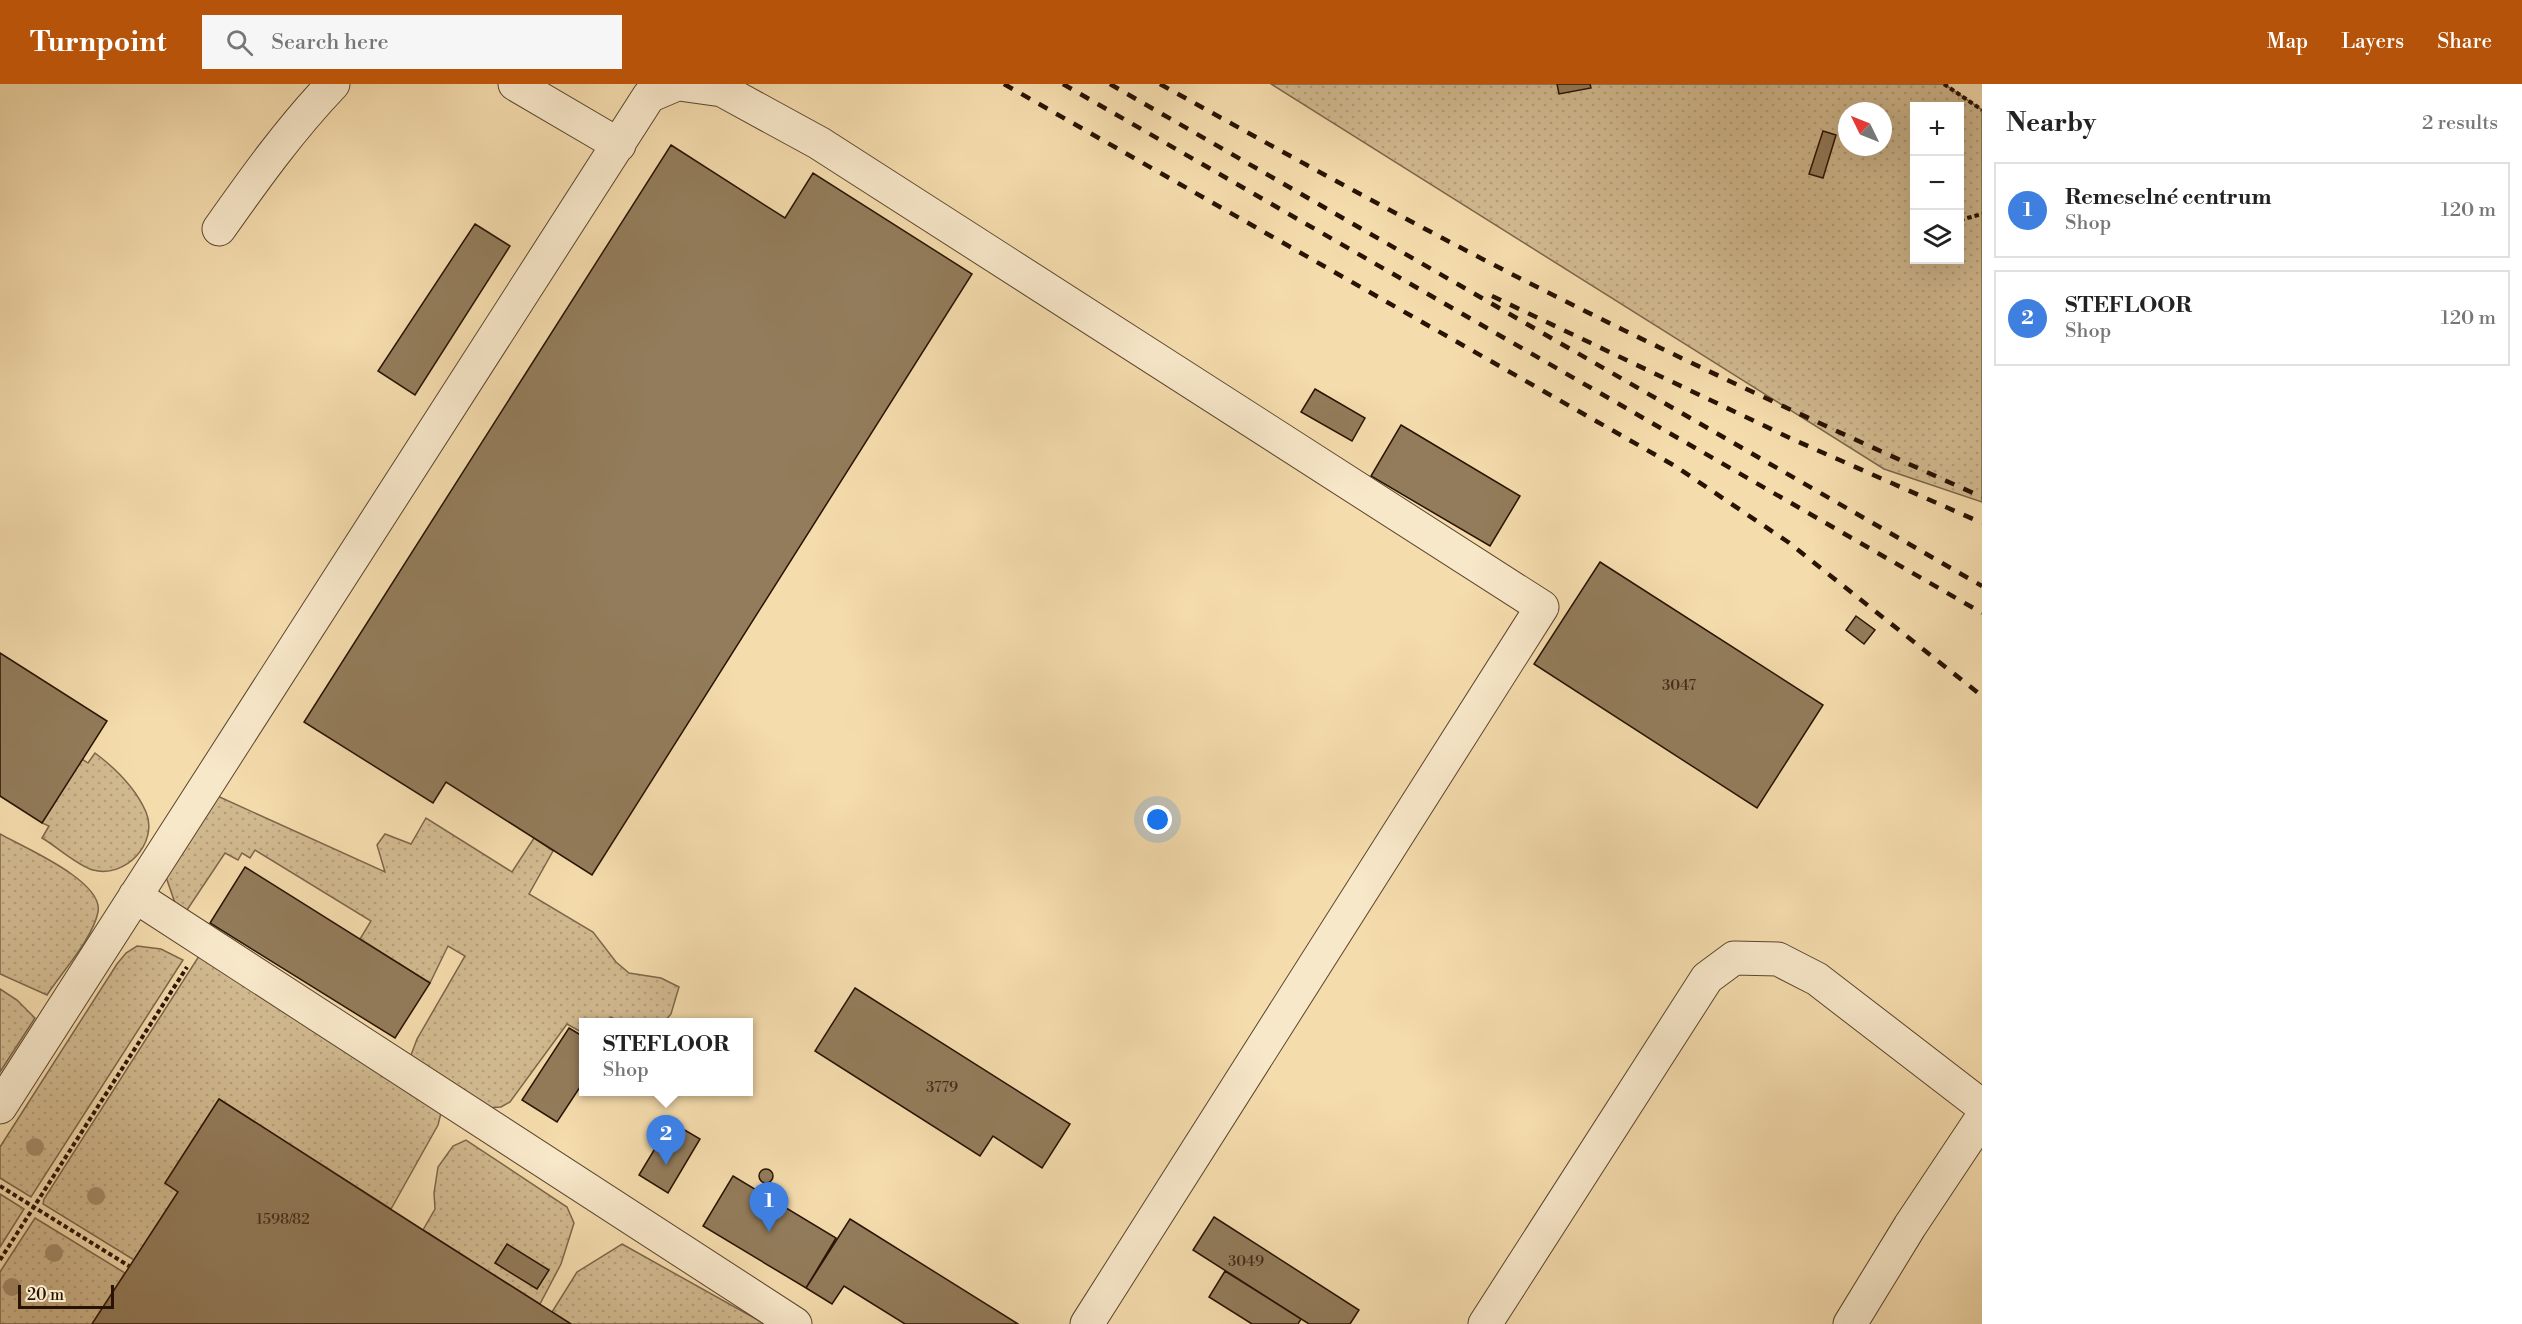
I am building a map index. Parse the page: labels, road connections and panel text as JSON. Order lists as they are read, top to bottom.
{
  "house_numbers": [
    "3047",
    "3779",
    "1598/82",
    "3049"
  ],
  "scale_bar": "20 m",
  "north": "top left",
  "page": {
    "header": "Turnpoint",
    "search": "Search here",
    "nav": ["Map", "Layers", "Share"],
    "heading": ["Nearby", "2 results"],
    "map_buttons": ["+", "−"],
    "list": [
      {
        "mark": "1",
        "name": "Remeselné centrum",
        "note": "Shop",
        "value": "120 m"
      },
      {
        "mark": "2",
        "name": "STEFLOOR",
        "note": "Shop",
        "value": "120 m"
      }
    ],
    "popup": ["STEFLOOR", "Shop"],
    "pins": ["2", "1"],
    "scale": "20 m"
  }
}
